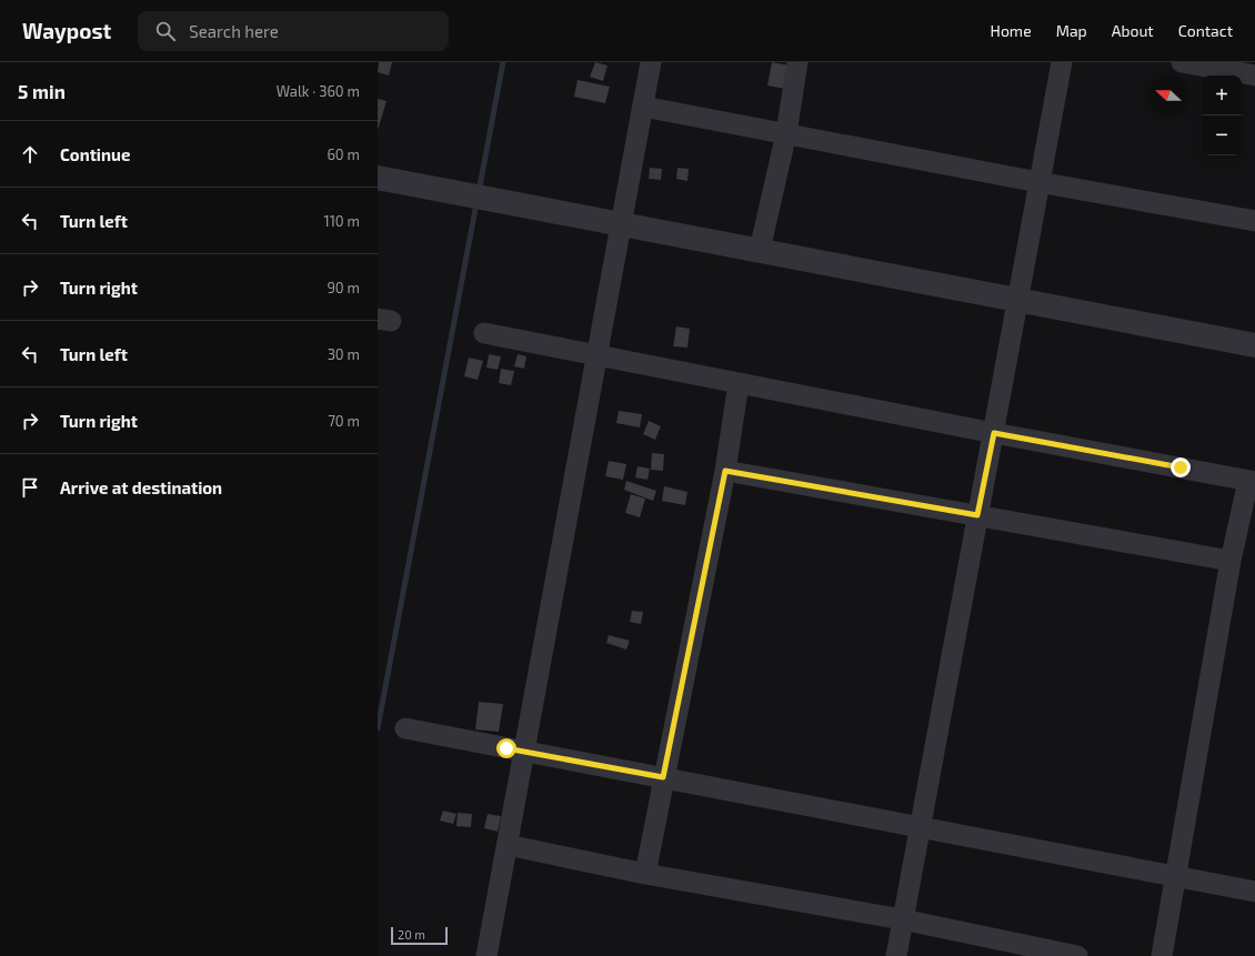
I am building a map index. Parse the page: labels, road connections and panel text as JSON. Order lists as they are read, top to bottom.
{
  "scale_bar": "20 m",
  "north": "left",
  "page": {
    "header": "Waypost",
    "search": "Search here",
    "nav": [
      "Home",
      "Map",
      "About",
      "Contact"
    ],
    "heading": ["5 min", "Walk · 360 m"],
    "map_buttons": ["+", "−"],
    "list": [
      ["Continue", "60 m"],
      ["Turn left", "110 m"],
      ["Turn right", "90 m"],
      ["Turn left", "30 m"],
      ["Turn right", "70 m"],
      "Arrive at destination"
    ],
    "scale": "20 m"
  }
}
